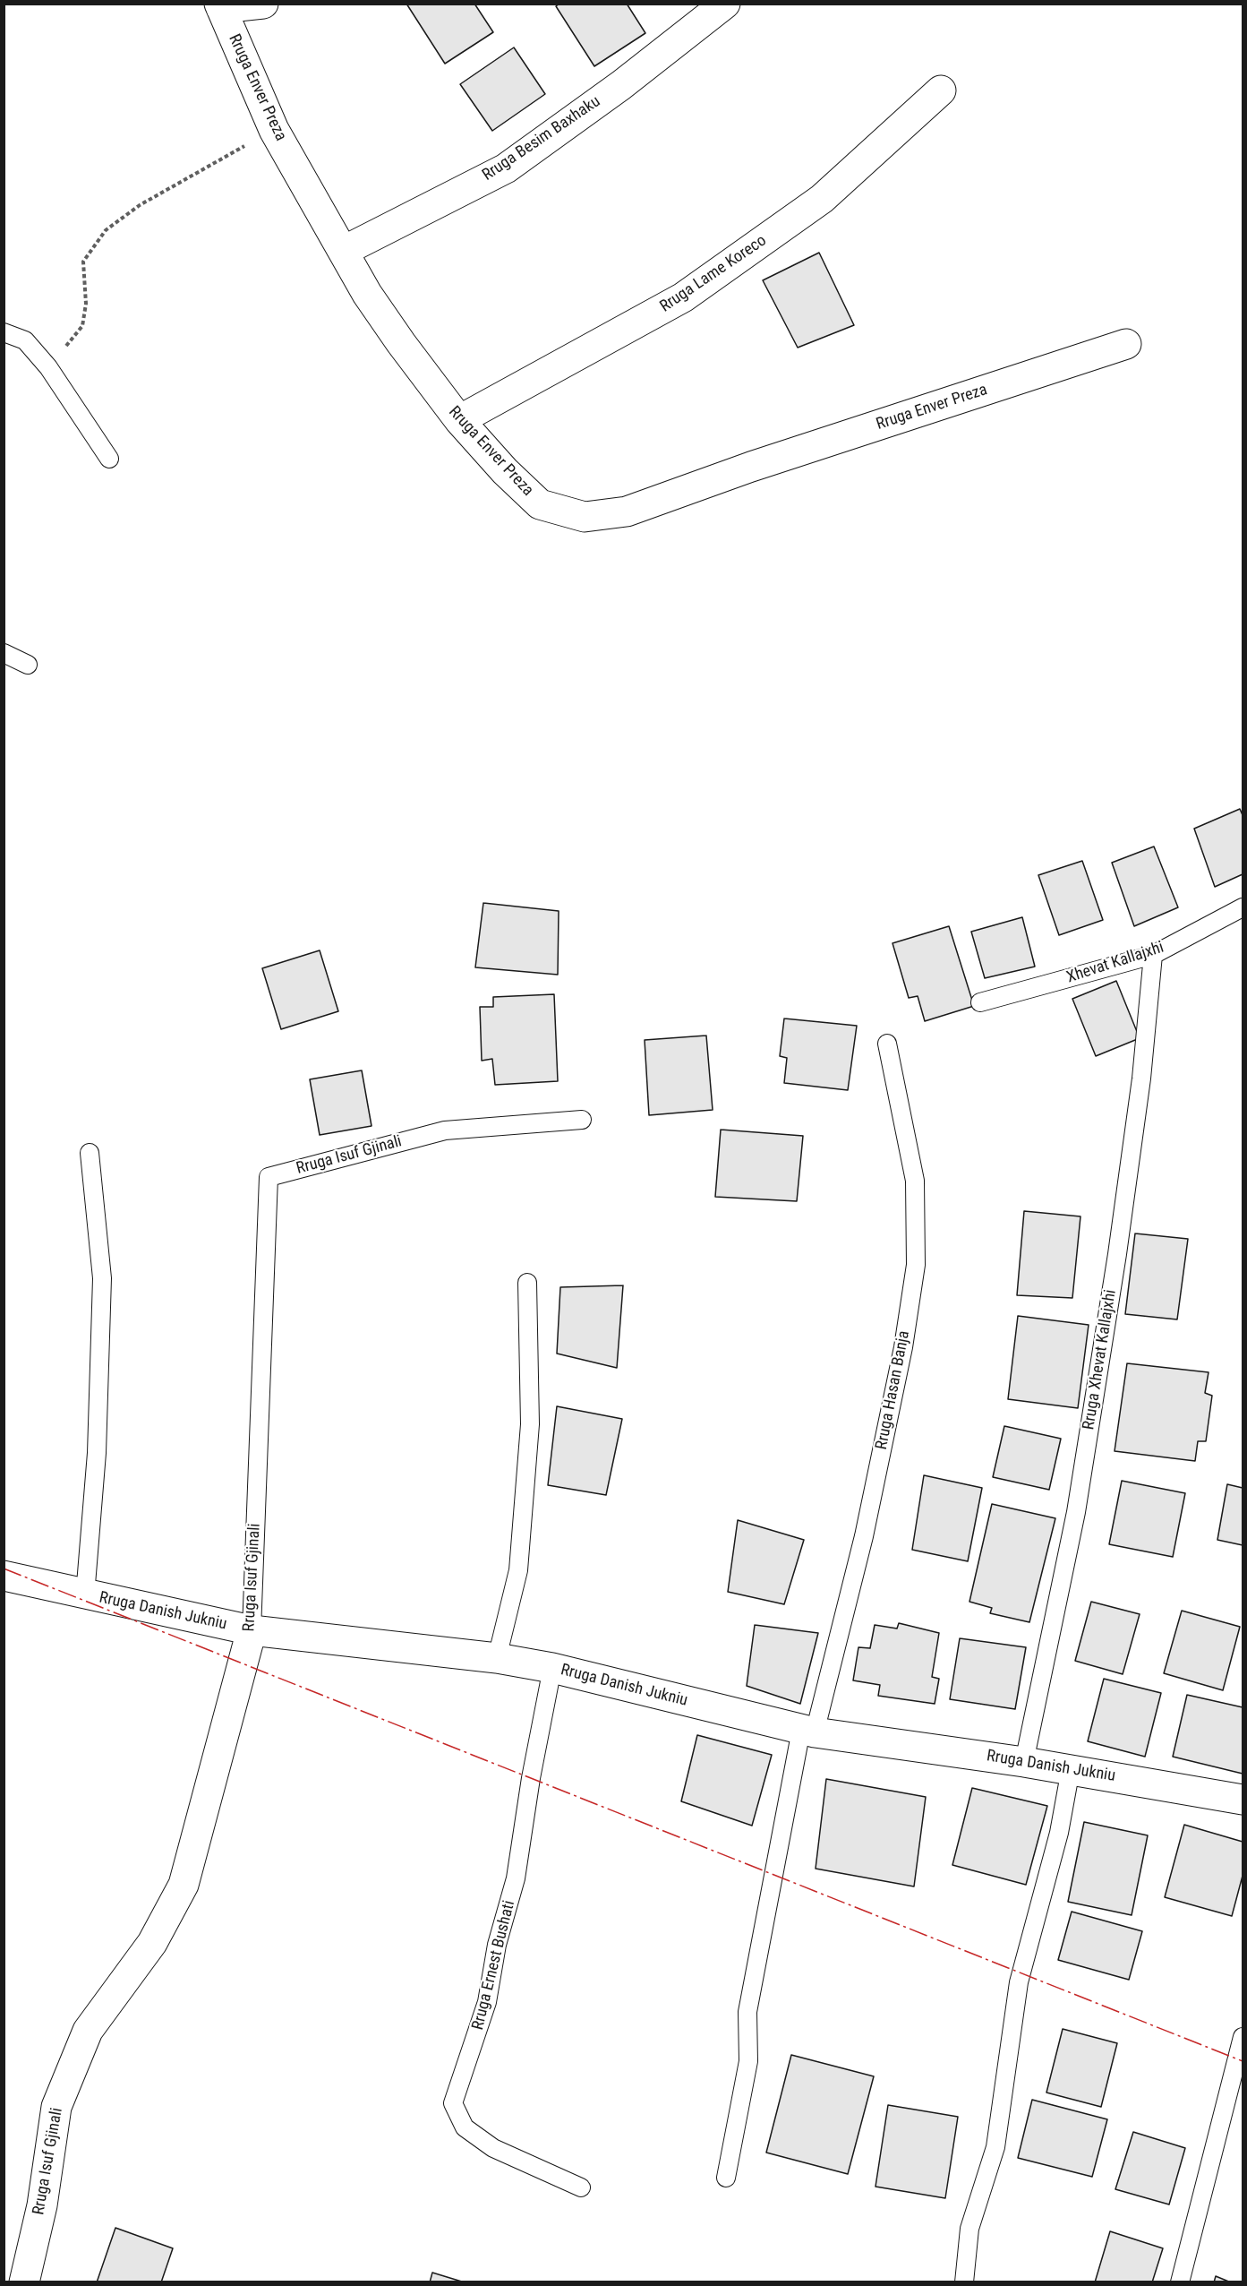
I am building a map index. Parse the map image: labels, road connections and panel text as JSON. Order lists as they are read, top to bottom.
{
  "streets": {
    "street": [
      "Rruga Enver Preza",
      "Rruga Besim Baxhaku",
      "Rruga Lame Koreco",
      "Rruga Isuf Gjinali",
      "Rruga Danish Jukniu"
    ],
    "lane": [
      "Xhevat Kallajxhi",
      "Rruga Xhevat Kallajxhi",
      "Rruga Hasan Banja",
      "Rruga Ernest Bushati"
    ]
  },
  "crossings": [
    ["Rruga Enver Preza", "Rruga Besim Baxhaku"],
    ["Rruga Enver Preza", "Rruga Lame Koreco"],
    ["Xhevat Kallajxhi", "Rruga Xhevat Kallajxhi"],
    ["Rruga Isuf Gjinali", "Rruga Danish Jukniu"],
    ["Rruga Xhevat Kallajxhi", "Rruga Danish Jukniu"],
    ["Rruga Hasan Banja", "Rruga Danish Jukniu"],
    ["Rruga Danish Jukniu", "Rruga Ernest Bushati"]
  ]
}
